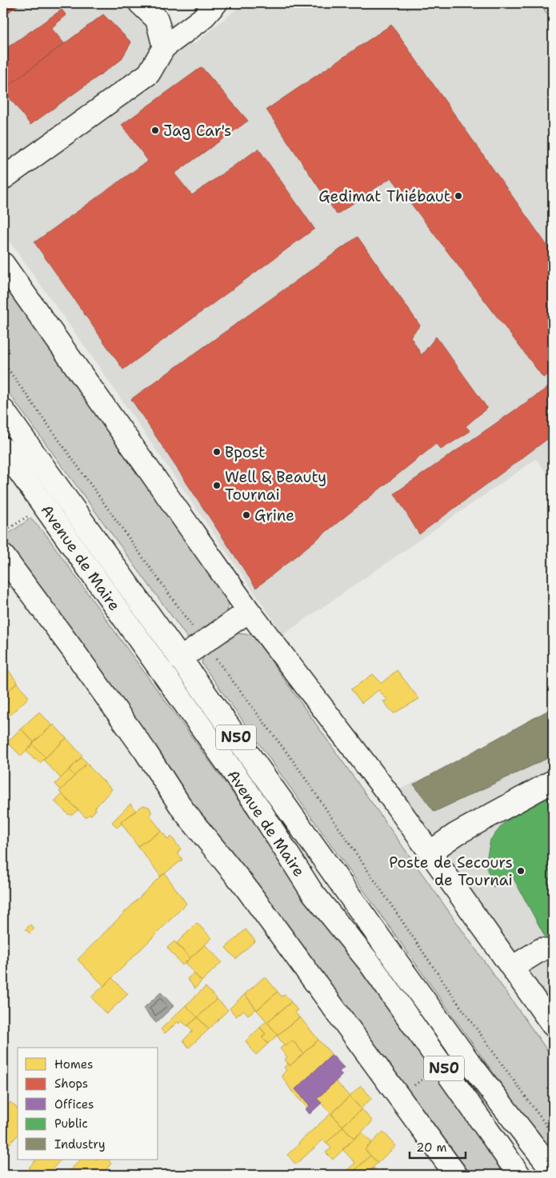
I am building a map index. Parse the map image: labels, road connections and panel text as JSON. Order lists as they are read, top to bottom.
{
  "streets": {
    "street": ["Avenue de Maire", "N50"]
  },
  "places": [
    "Jag Car's",
    "Gedimat Thiébaut",
    "Bpost",
    "Well & Beauty Tournai",
    "Grine",
    "Poste de Secours de Tournai"
  ],
  "legend": [
    "Homes",
    "Shops",
    "Offices",
    "Public",
    "Industry"
  ],
  "scale_bar": "20 m"
}
